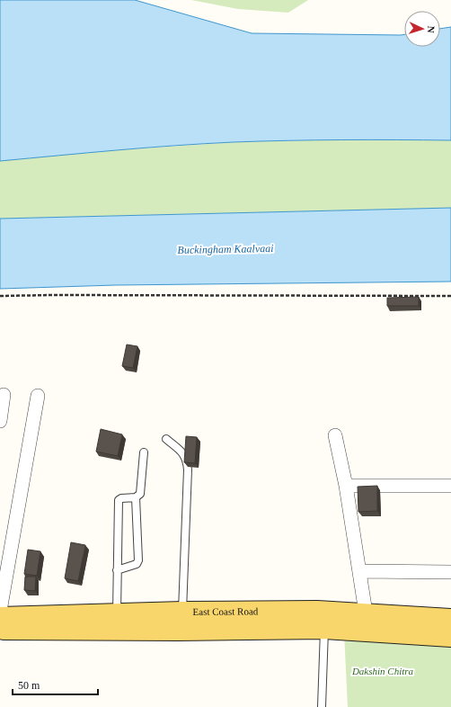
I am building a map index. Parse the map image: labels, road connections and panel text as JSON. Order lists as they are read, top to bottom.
{
  "streets": {
    "main road": ["East Coast Road"]
  },
  "water": ["Buckingham Kaalvaai"],
  "parks": ["Dakshin Chitra"],
  "scale_bar": "50 m",
  "north": "right"
}
